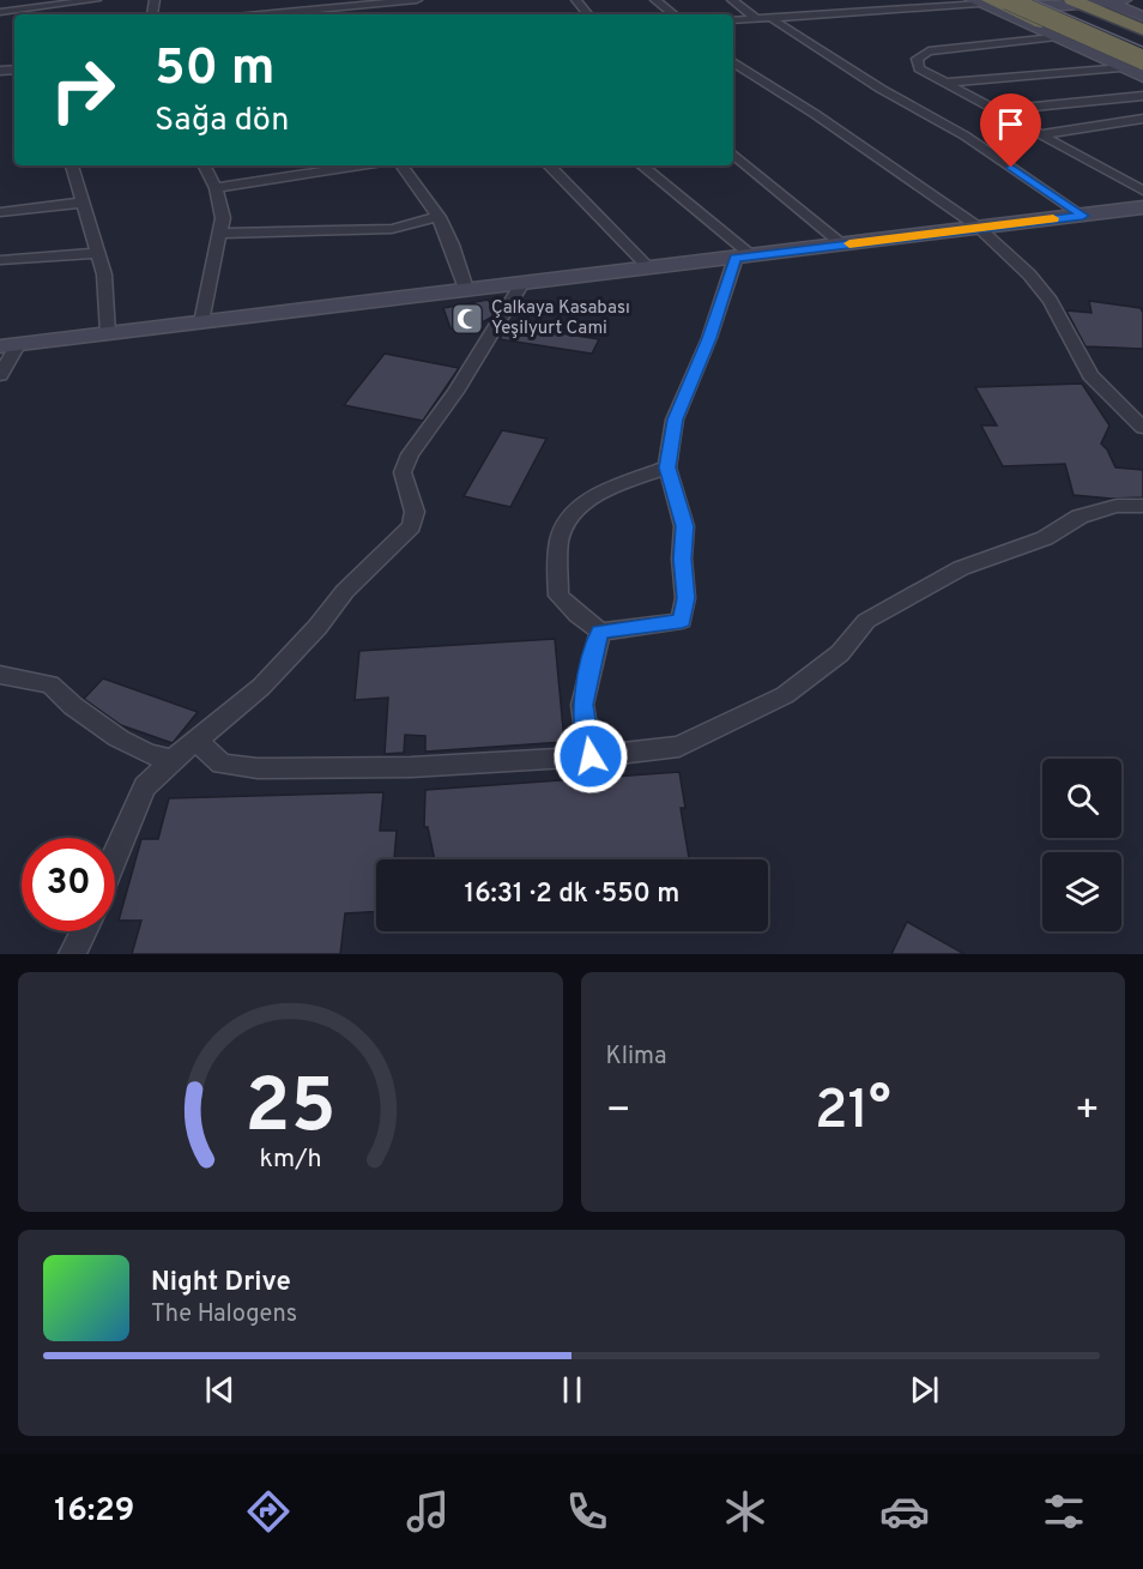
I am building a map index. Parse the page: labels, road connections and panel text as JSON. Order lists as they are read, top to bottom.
{
  "places": {
    "mosque": ["Çalkaya Kasabası Yeşilyurt Cami"]
  },
  "page": {
    "turn": ["50 m", "Sağa dön"],
    "limit": "30",
    "trip": "16:31 · 2 dk · 550 m",
    "tile": "Klima",
    "heat": ["−", "21°", "+"],
    "song": ["Night Drive", "The Halogens"],
    "tabs": "16:29",
    "gauge": ["25", "km/h"]
  }
}
